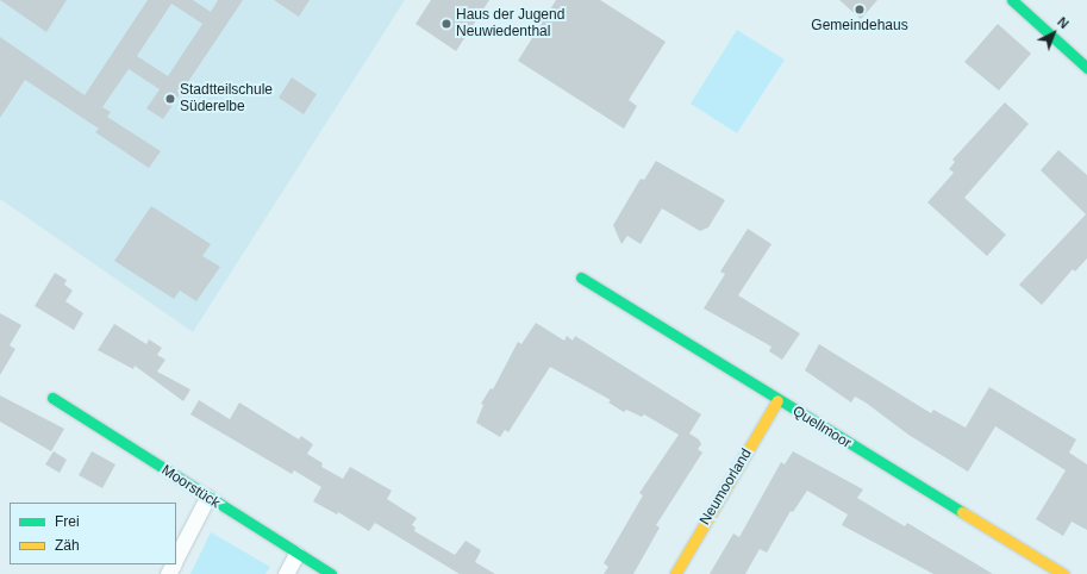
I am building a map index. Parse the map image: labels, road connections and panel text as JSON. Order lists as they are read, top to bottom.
{
  "streets": {
    "street": ["Quellmoor", "Moorstück", "Neumoorland"]
  },
  "crossings": [
    ["Quellmoor", "Neumoorland"]
  ],
  "places": ["Gemeindehaus", "Haus der Jugend Neuwiedenthal", "Stadtteilschule Süderelbe"],
  "legend": ["Frei", "Zäh"],
  "north": "top right"
}
